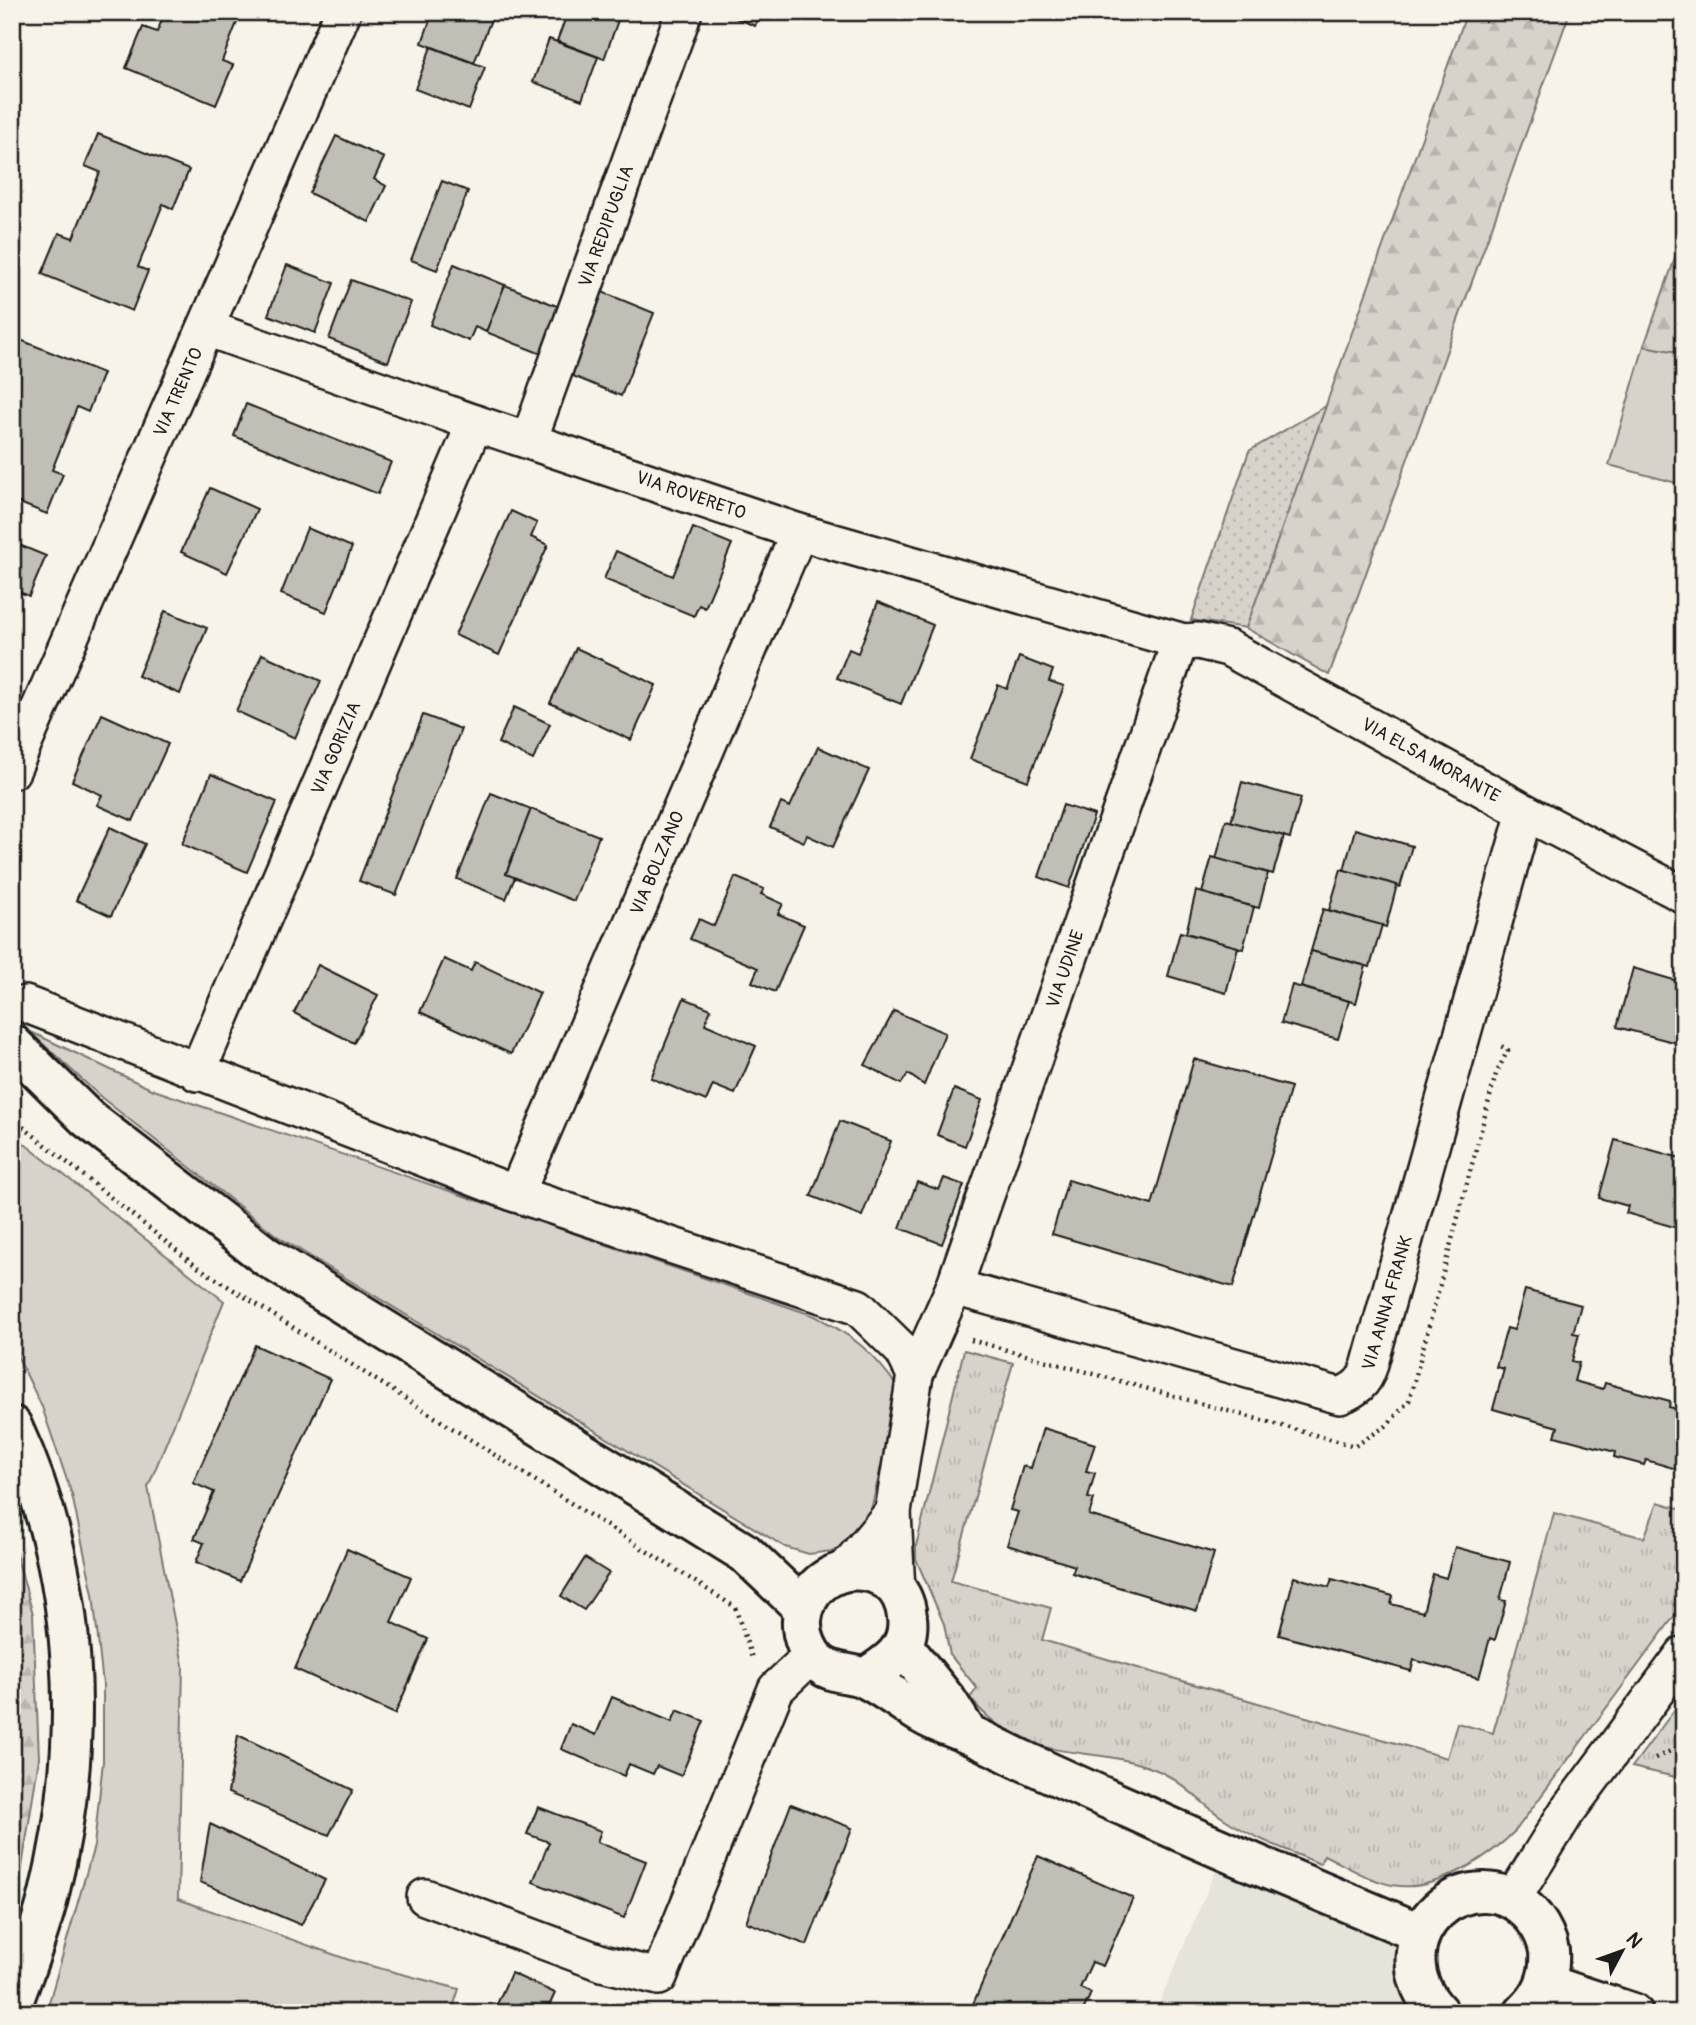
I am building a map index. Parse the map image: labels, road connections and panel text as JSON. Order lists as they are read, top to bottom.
{
  "streets": {
    "street": [
      "VIA REDIPUGLIA",
      "VIA TRENTO",
      "VIA ROVERETO",
      "VIA GORIZIA",
      "VIA ELSA MORANTE",
      "VIA BOLZANO",
      "VIA UDINE",
      "VIA ANNA FRANK"
    ]
  },
  "crossings": [
    ["VIA REDIPUGLIA", "VIA ROVERETO"],
    ["VIA TRENTO", "VIA ROVERETO"],
    ["VIA ROVERETO", "VIA GORIZIA"],
    ["VIA ROVERETO", "VIA ELSA MORANTE"],
    ["VIA ROVERETO", "VIA BOLZANO"],
    ["VIA ROVERETO", "VIA UDINE"],
    ["VIA ELSA MORANTE", "VIA UDINE"],
    ["VIA ELSA MORANTE", "VIA ANNA FRANK"],
    ["VIA UDINE", "VIA ANNA FRANK"]
  ],
  "north": "top right"
}
